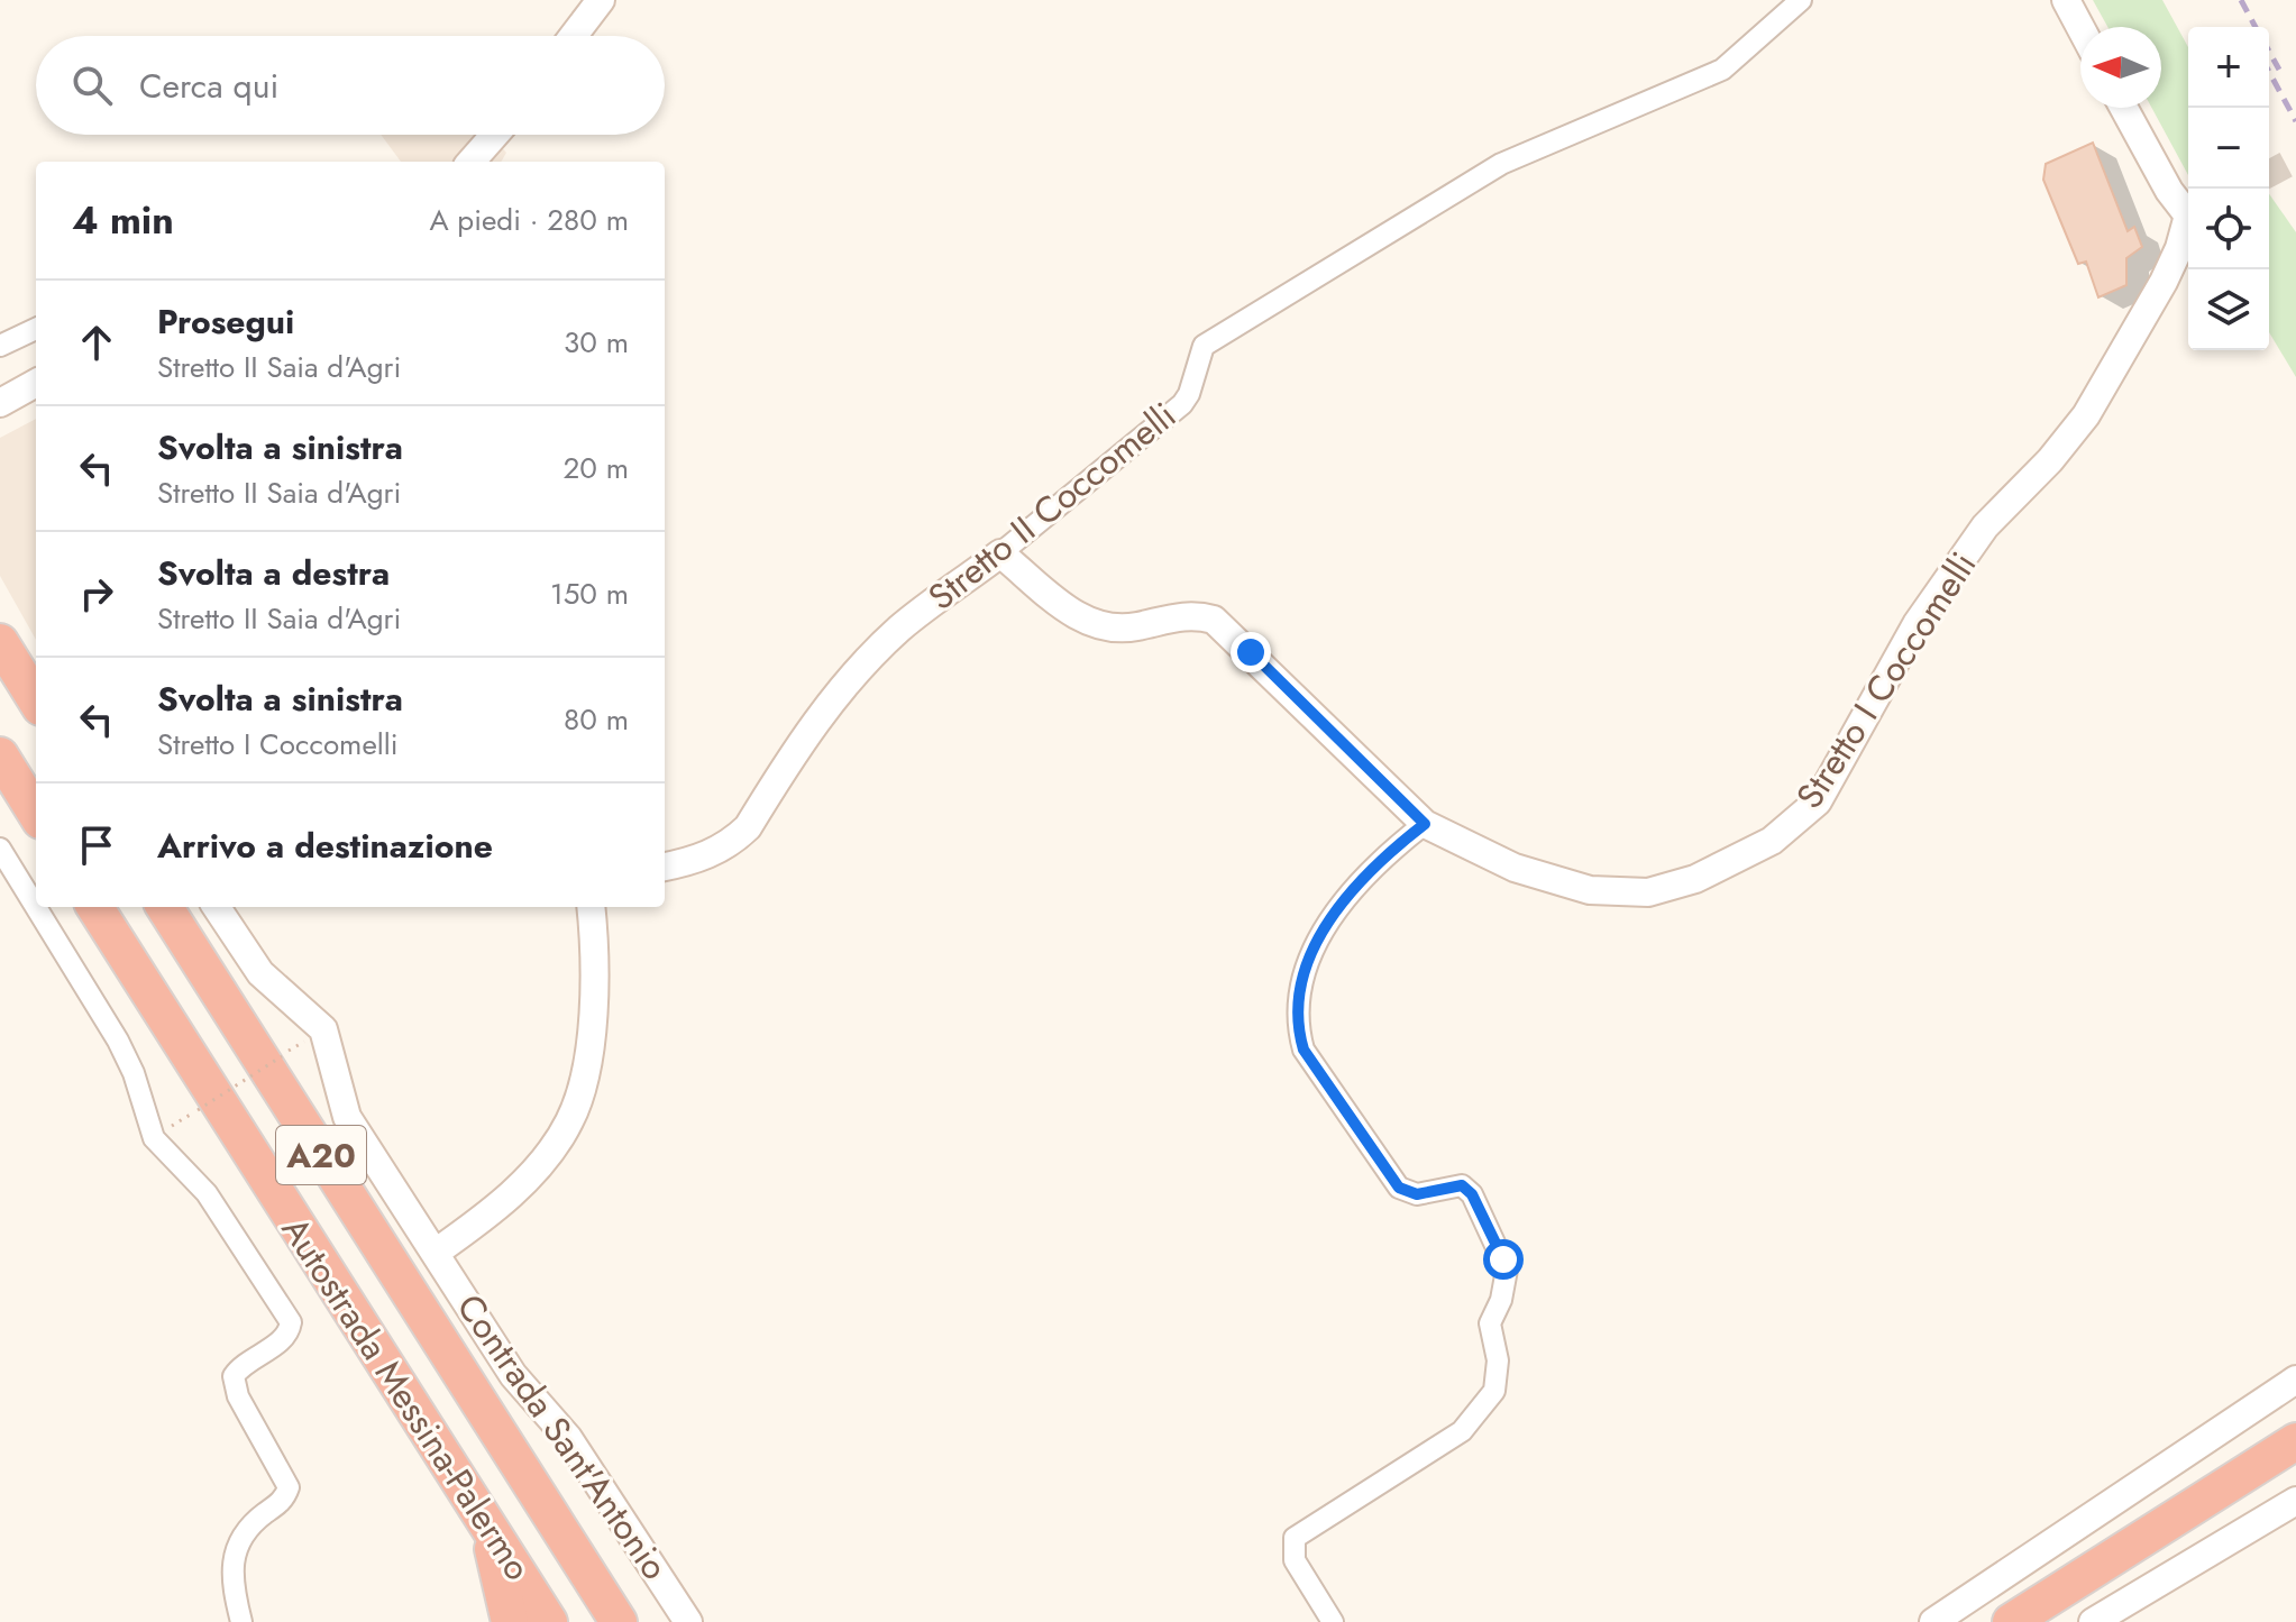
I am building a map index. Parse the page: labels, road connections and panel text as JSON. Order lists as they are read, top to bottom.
{
  "streets": {
    "highway": ["A20", "Autostrada Messina-Palermo"],
    "street": ["Stretto II Coccomelli", "Stretto I Coccomelli", "Contrada Sant'Antonio"]
  },
  "crossings": [
    ["Stretto II Coccomelli", "Stretto I Coccomelli"]
  ],
  "north": "left",
  "page": {
    "map_buttons": ["+", "−"],
    "search": "Cerca qui",
    "heading": ["4 min", "A piedi · 280 m"],
    "list": [
      ["Prosegui", "Stretto II Saia d'Agri", "30 m"],
      ["Svolta a sinistra", "Stretto II Saia d'Agri", "20 m"],
      ["Svolta a destra", "Stretto II Saia d'Agri", "150 m"],
      ["Svolta a sinistra", "Stretto I Coccomelli", "80 m"],
      "Arrivo a destinazione"
    ]
  }
}
